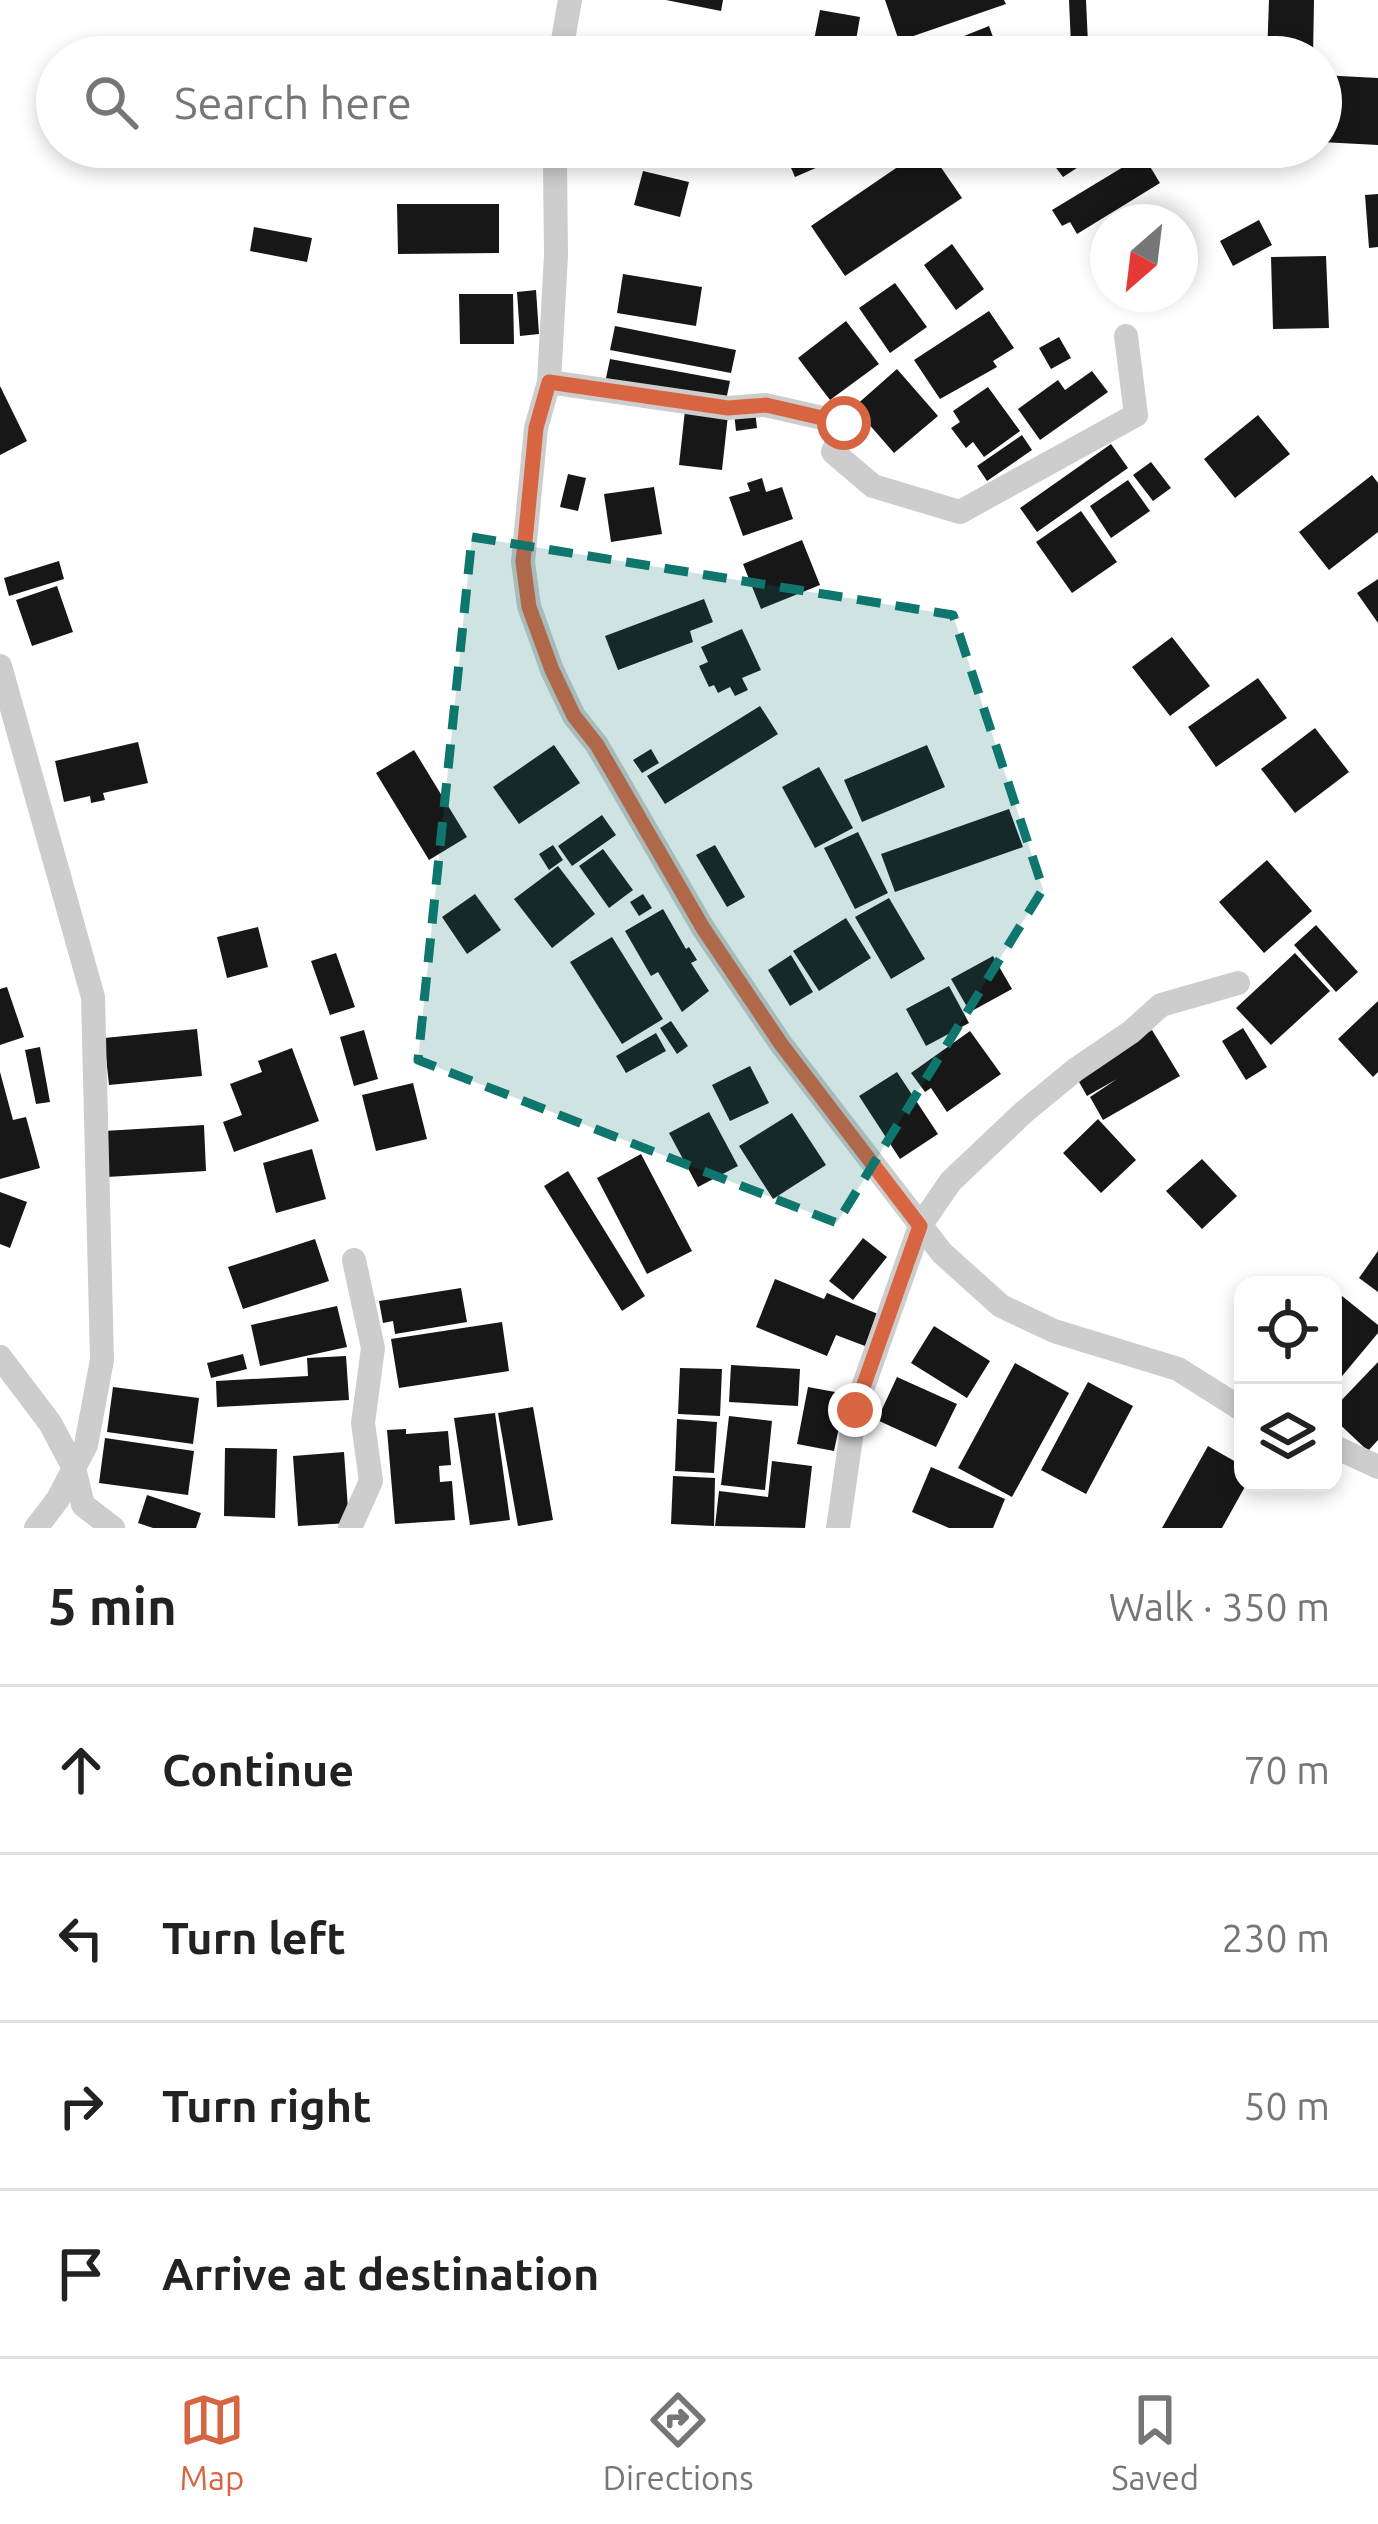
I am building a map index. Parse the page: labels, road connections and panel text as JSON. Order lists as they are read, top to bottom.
{
  "north": "bottom left",
  "page": {
    "search": "Search here",
    "heading": ["5 min", "Walk · 350 m"],
    "list": [
      ["Continue", "70 m"],
      ["Turn left", "230 m"],
      ["Turn right", "50 m"],
      "Arrive at destination"
    ],
    "nav": ["Map", "Directions", "Saved"]
  }
}
